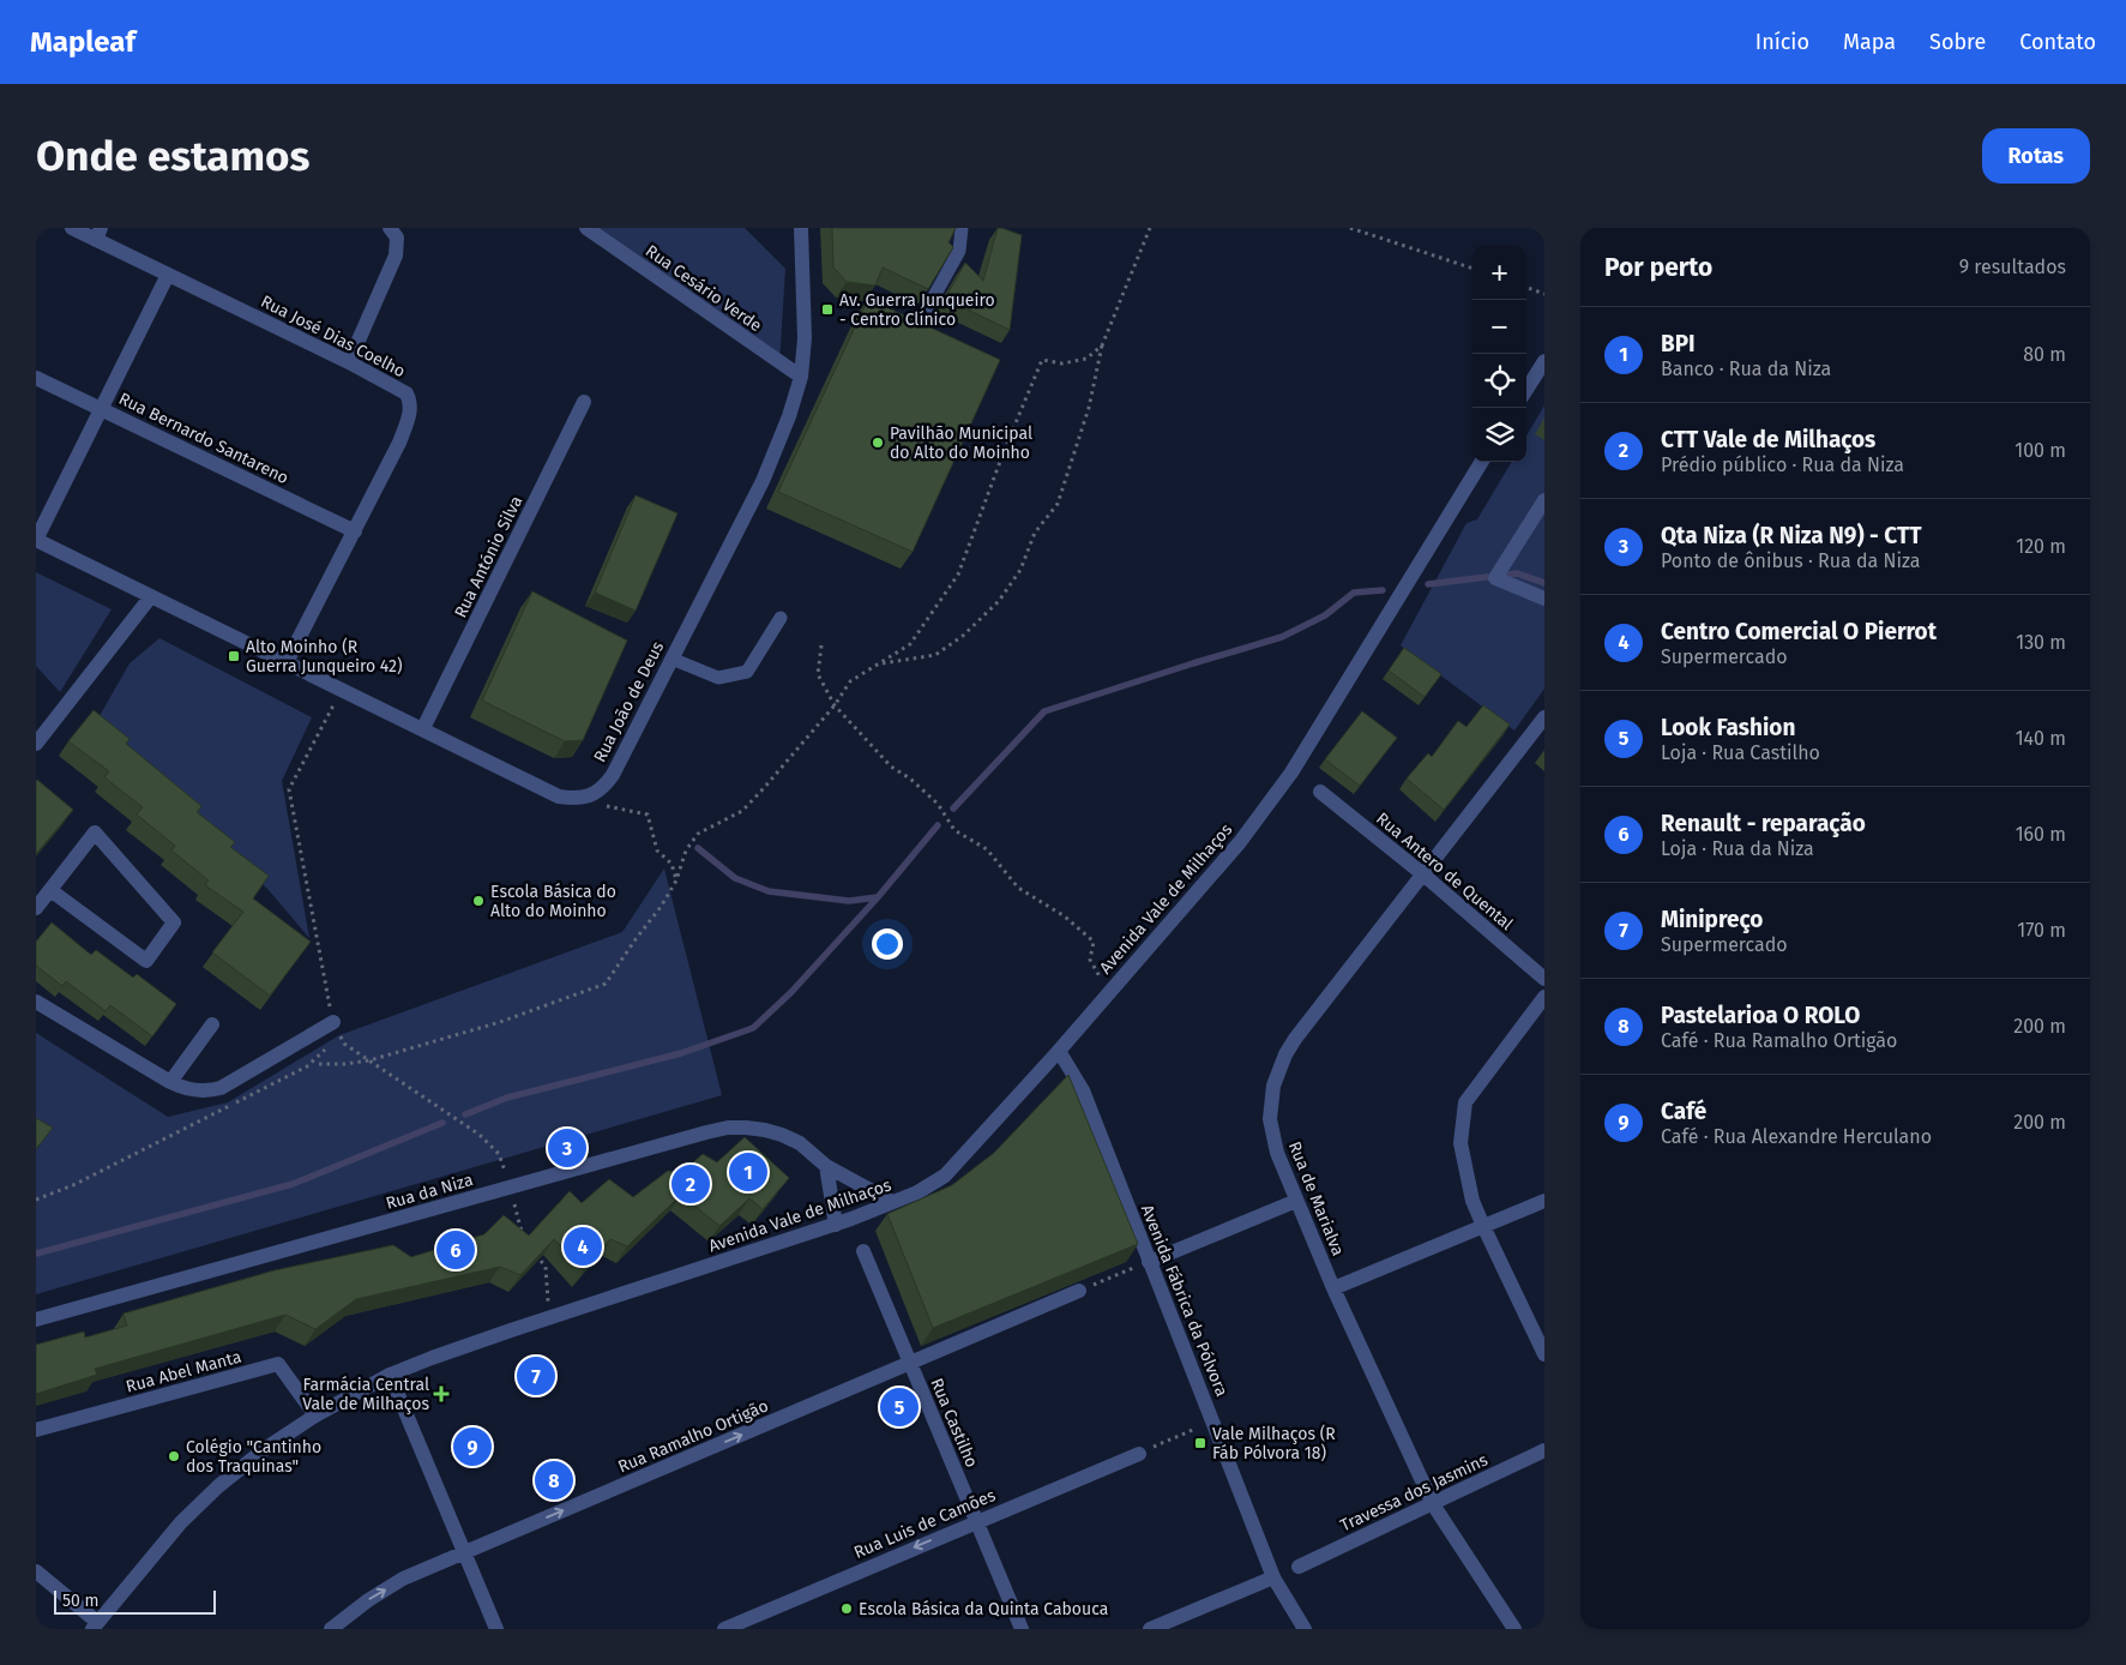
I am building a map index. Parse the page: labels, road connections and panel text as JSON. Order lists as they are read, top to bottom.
{
  "streets": {
    "street": [
      "Rua Cesário Verde",
      "Rua José Dias Coelho",
      "Rua Bernardo Santareno",
      "Rua António Silva",
      "Rua João de Deus",
      "Rua Antero de Quental",
      "Avenida Vale de Milhaços",
      "Rua da Niza",
      "Rua de Marialva",
      "Avenida Fábrica da Pólvora",
      "Rua Abel Manta",
      "Rua Castilho",
      "Rua Ramalho Ortigão",
      "Travessa dos Jasmins",
      "Rua Luis de Camões"
    ]
  },
  "crossings": [
    ["Rua Cesário Verde", "Rua João de Deus"],
    ["Rua José Dias Coelho", "Rua Bernardo Santareno"],
    ["Rua José Dias Coelho", "Rua João de Deus"],
    ["Rua António Silva", "Rua João de Deus"],
    ["Rua Antero de Quental", "Rua de Marialva"],
    ["Avenida Vale de Milhaços", "Rua da Niza"],
    ["Avenida Vale de Milhaços", "Avenida Fábrica da Pólvora"],
    ["Avenida Vale de Milhaços", "Rua Abel Manta"],
    ["Rua de Marialva", "Travessa dos Jasmins"],
    ["Rua Castilho", "Rua Ramalho Ortigão"],
    ["Rua Castilho", "Rua Luis de Camões"]
  ],
  "one_way": ["Rua Ramalho Ortigão", "Rua Luis de Camões"],
  "places": {
    "transit": ["Av. Guerra Junqueiro - Centro Clínico", "Alto Moinho (R Guerra Junqueiro 42)", "Vale Milhaços (R Fáb Pólvora 18)"],
    "other": [
      "Pavilhão Municipal do Alto do Moinho",
      "Escola Básica do Alto do Moinho",
      "Colégio \"Cantinho dos Traquinas\"",
      "Escola Básica da Quinta Cabouca"
    ],
    "health": ["Farmácia Central Vale de Milhaços"]
  },
  "scale_bar": "50 m",
  "page": {
    "header": "Mapleaf",
    "nav": [
      "Início",
      "Mapa",
      "Sobre",
      "Contato"
    ],
    "buttons": "Rotas",
    "title": "Onde estamos",
    "heading": ["Por perto", "9 resultados"],
    "map_buttons": ["+", "−"],
    "list": [
      {
        "mark": "1",
        "name": "BPI",
        "note": "Banco · Rua da Niza",
        "value": "80 m"
      },
      {
        "mark": "2",
        "name": "CTT Vale de Milhaços",
        "note": "Prédio público · Rua da Niza",
        "value": "100 m"
      },
      {
        "mark": "3",
        "name": "Qta Niza (R Niza N9) - CTT",
        "note": "Ponto de ônibus · Rua da Niza",
        "value": "120 m"
      },
      {
        "mark": "4",
        "name": "Centro Comercial O Pierrot",
        "note": "Supermercado",
        "value": "130 m"
      },
      {
        "mark": "5",
        "name": "Look Fashion",
        "note": "Loja · Rua Castilho",
        "value": "140 m"
      },
      {
        "mark": "6",
        "name": "Renault - reparação",
        "note": "Loja · Rua da Niza",
        "value": "160 m"
      },
      {
        "mark": "7",
        "name": "Minipreço",
        "note": "Supermercado",
        "value": "170 m"
      },
      {
        "mark": "8",
        "name": "Pastelarioa O ROLO",
        "note": "Café · Rua Ramalho Ortigão",
        "value": "200 m"
      },
      {
        "mark": "9",
        "name": "Café",
        "note": "Café · Rua Alexandre Herculano",
        "value": "200 m"
      }
    ],
    "pins": [
      "3",
      "1",
      "2",
      "4",
      "6",
      "7",
      "5",
      "9",
      "8"
    ],
    "scale": "50 m"
  }
}
